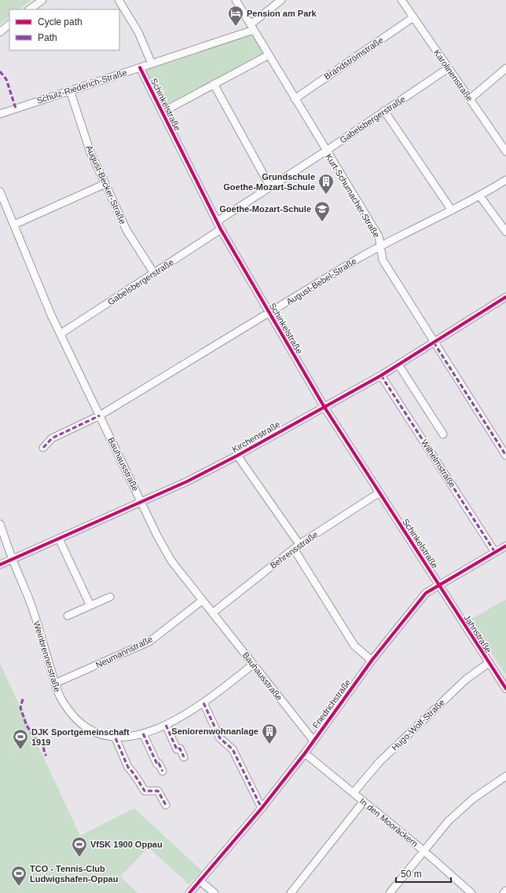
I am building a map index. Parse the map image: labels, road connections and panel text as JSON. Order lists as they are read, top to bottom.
{
  "streets": {
    "street": [
      "Brändströmstraße",
      "Karolinenstraße",
      "Schulz-Riederich-Straße",
      "Schinkelstraße",
      "Gabelsbergerstraße",
      "August-Becker-Straße",
      "Kurt-Schumacher-Straße",
      "August-Bebel-Straße",
      "Kirchenstraße",
      "Wilhelmstraße",
      "Bauhausstraße",
      "Behrensstraße",
      "Jahnstraße",
      "Neumannstraße",
      "Weinbrennerstraße",
      "Friedrichstraße",
      "Hugo-Wolf-Straße",
      "In den Mooräckern"
    ]
  },
  "crossings": [
    ["Brändströmstraße", "Karolinenstraße"],
    ["Brändströmstraße", "Kurt-Schumacher-Straße"],
    ["Karolinenstraße", "Gabelsbergerstraße"],
    ["Schulz-Riederich-Straße", "Schinkelstraße"],
    ["Schulz-Riederich-Straße", "August-Becker-Straße"],
    ["Schulz-Riederich-Straße", "Kurt-Schumacher-Straße"],
    ["Schinkelstraße", "Gabelsbergerstraße"],
    ["Schinkelstraße", "August-Bebel-Straße"],
    ["Schinkelstraße", "Kirchenstraße"],
    ["Schinkelstraße", "Behrensstraße"],
    ["Schinkelstraße", "Jahnstraße"],
    ["Schinkelstraße", "Friedrichstraße"],
    ["Gabelsbergerstraße", "August-Becker-Straße"],
    ["Gabelsbergerstraße", "Kurt-Schumacher-Straße"],
    ["Gabelsbergerstraße", "Bauhausstraße"],
    ["Kurt-Schumacher-Straße", "August-Bebel-Straße"],
    ["Kurt-Schumacher-Straße", "Kirchenstraße"],
    ["August-Bebel-Straße", "Bauhausstraße"],
    ["Kirchenstraße", "Wilhelmstraße"],
    ["Kirchenstraße", "Bauhausstraße"],
    ["Kirchenstraße", "Weinbrennerstraße"],
    ["Wilhelmstraße", "Friedrichstraße"],
    ["Bauhausstraße", "Behrensstraße"],
    ["Bauhausstraße", "Neumannstraße"],
    ["Bauhausstraße", "Weinbrennerstraße"],
    ["Bauhausstraße", "Friedrichstraße"],
    ["Jahnstraße", "Friedrichstraße"],
    ["Jahnstraße", "Hugo-Wolf-Straße"],
    ["Neumannstraße", "Weinbrennerstraße"],
    ["Friedrichstraße", "In den Mooräckern"],
    ["Hugo-Wolf-Straße", "In den Mooräckern"]
  ],
  "places": {
    "hotel": ["Pension am Park"],
    "building": ["Grundschule Goethe-Mozart-Schule", "Seniorenwohnanlage"],
    "school or university": ["Goethe-Mozart-Schule"],
    "sports": ["DJK Sportgemeinschaft 1919", "VfSK 1900 Oppau", "TCO - Tennis-Club Ludwigshafen-Oppau"]
  },
  "legend": ["Cycle path", "Path"],
  "scale_bar": "50 m"
}
